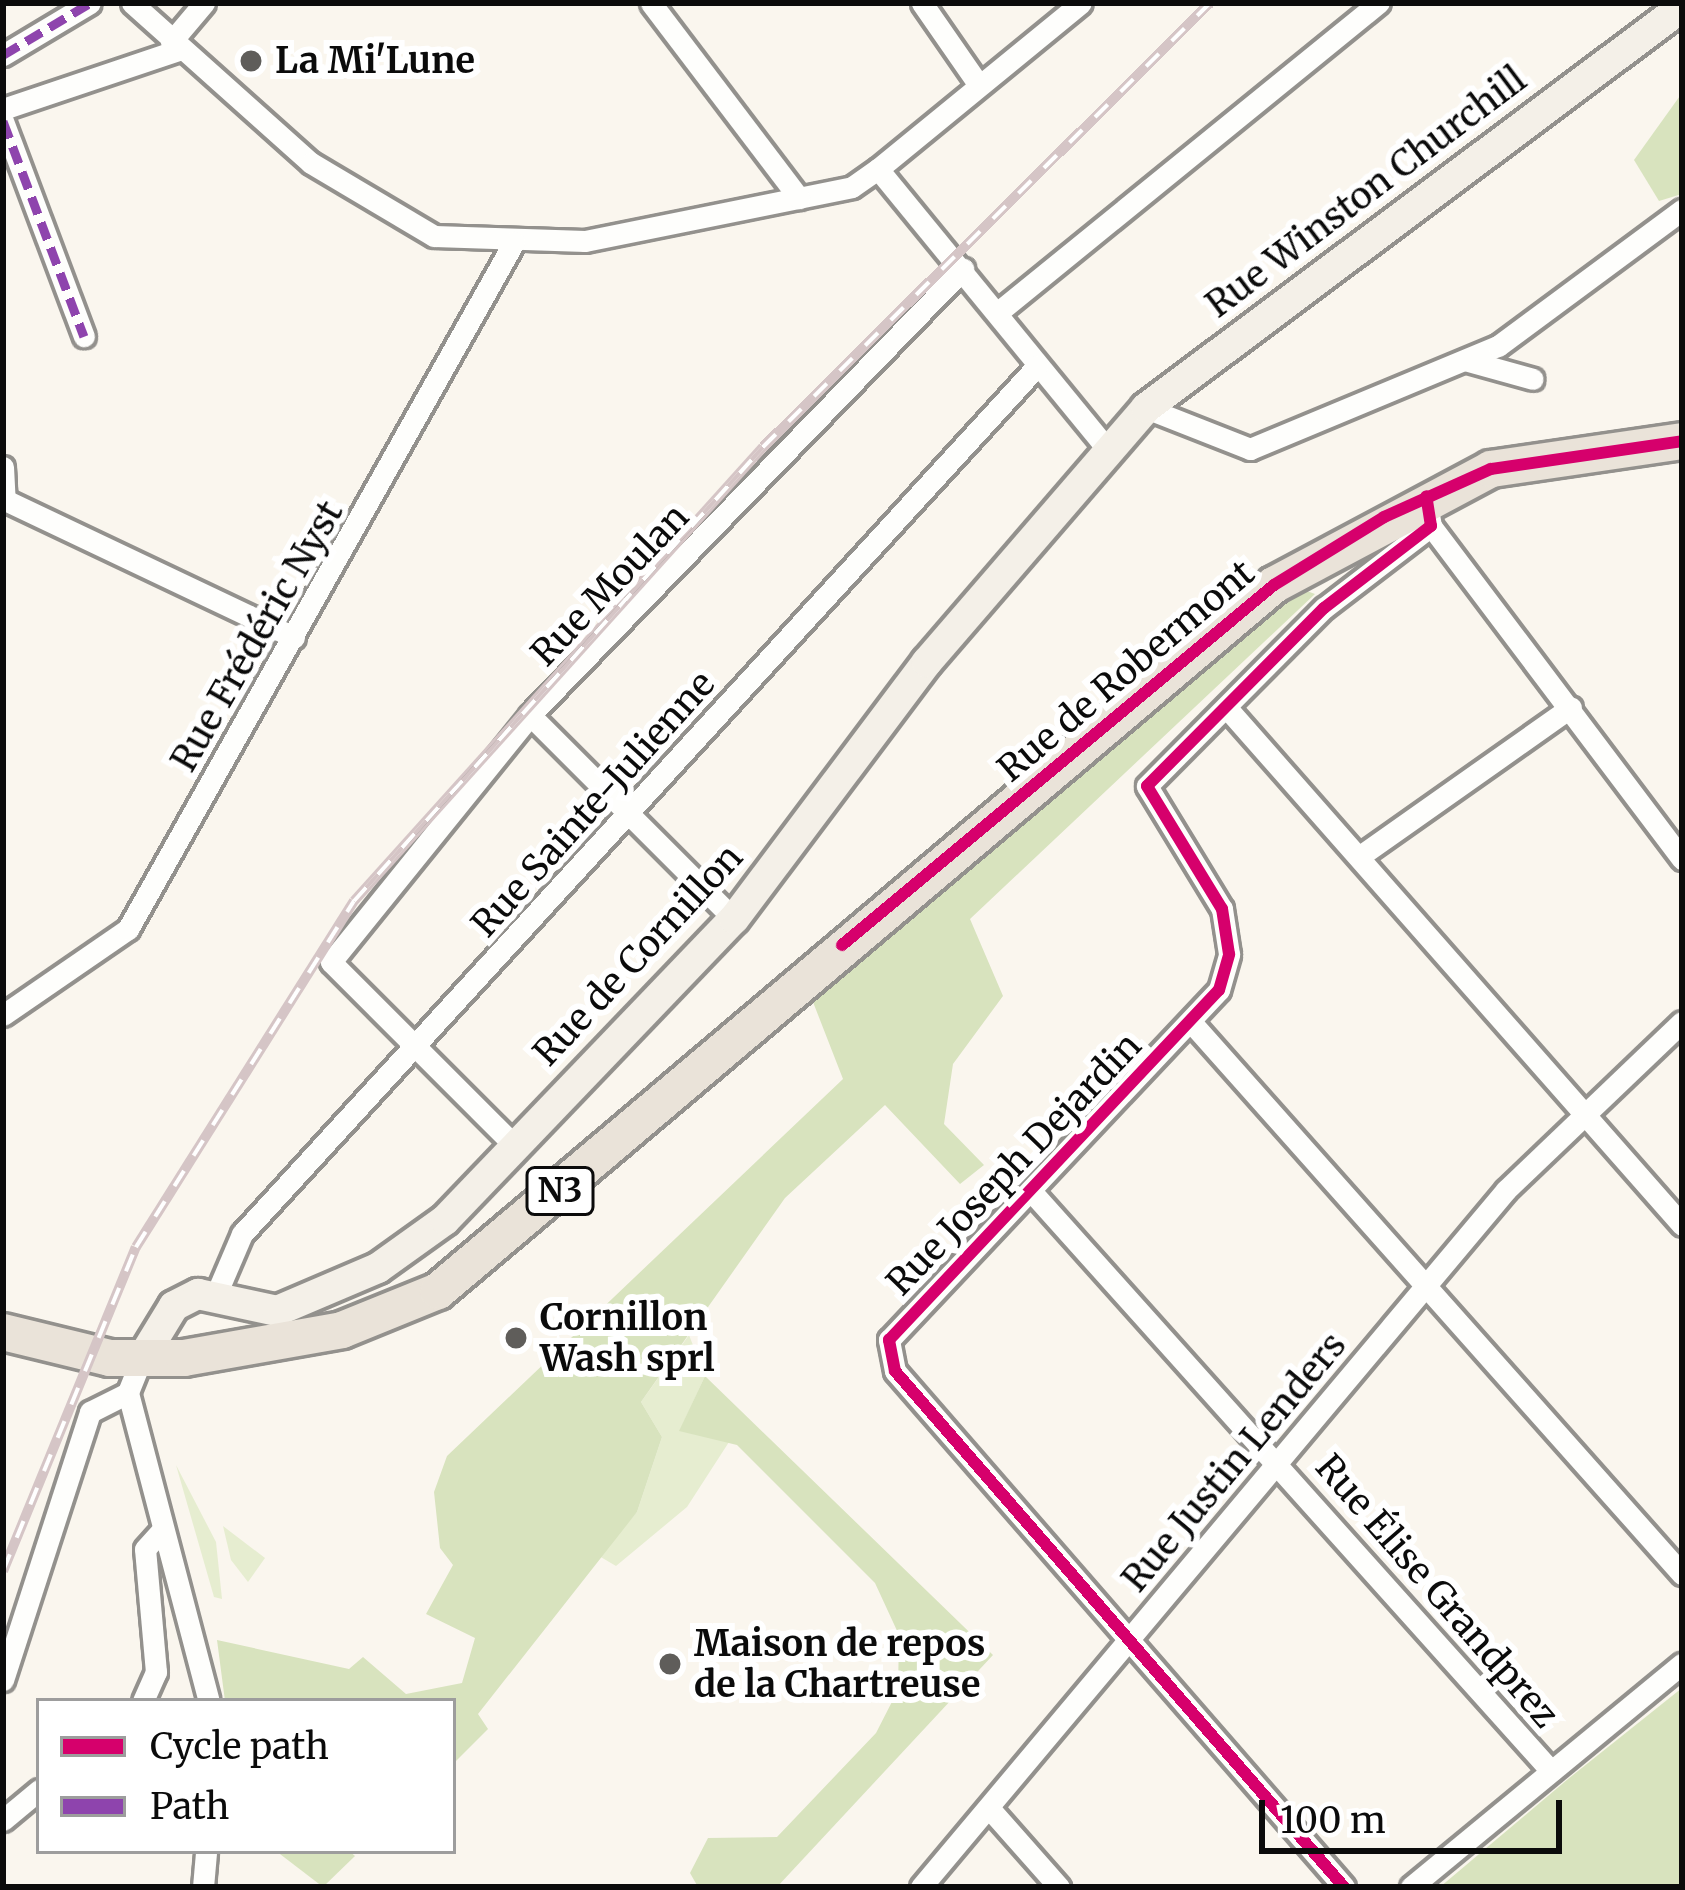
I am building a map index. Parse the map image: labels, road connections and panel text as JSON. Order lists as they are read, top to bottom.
{
  "streets": {
    "main road": [
      "Rue Winston Churchill",
      "Rue de Robermont",
      "Rue de Cornillon",
      "N3"
    ],
    "street": [
      "Rue Moulan",
      "Rue Frédéric Nyst",
      "Rue Sainte-Julienne",
      "Rue Joseph Dejardin",
      "Rue Justin Lenders",
      "Rue Élise Grandprez"
    ]
  },
  "crossings": [
    ["Rue Winston Churchill", "Rue de Cornillon"],
    ["Rue Moulan", "Rue Sainte-Julienne"],
    ["Rue de Robermont", "N3"],
    ["Rue Sainte-Julienne", "Rue de Cornillon"],
    ["Rue Joseph Dejardin", "Rue Justin Lenders"],
    ["Rue Joseph Dejardin", "Rue Élise Grandprez"],
    ["Rue Justin Lenders", "Rue Élise Grandprez"]
  ],
  "places": ["La Mi'Lune", "Cornillon Wash sprl", "Maison de repos de la Chartreuse"],
  "legend": ["Cycle path", "Path"],
  "scale_bar": "100 m"
}
